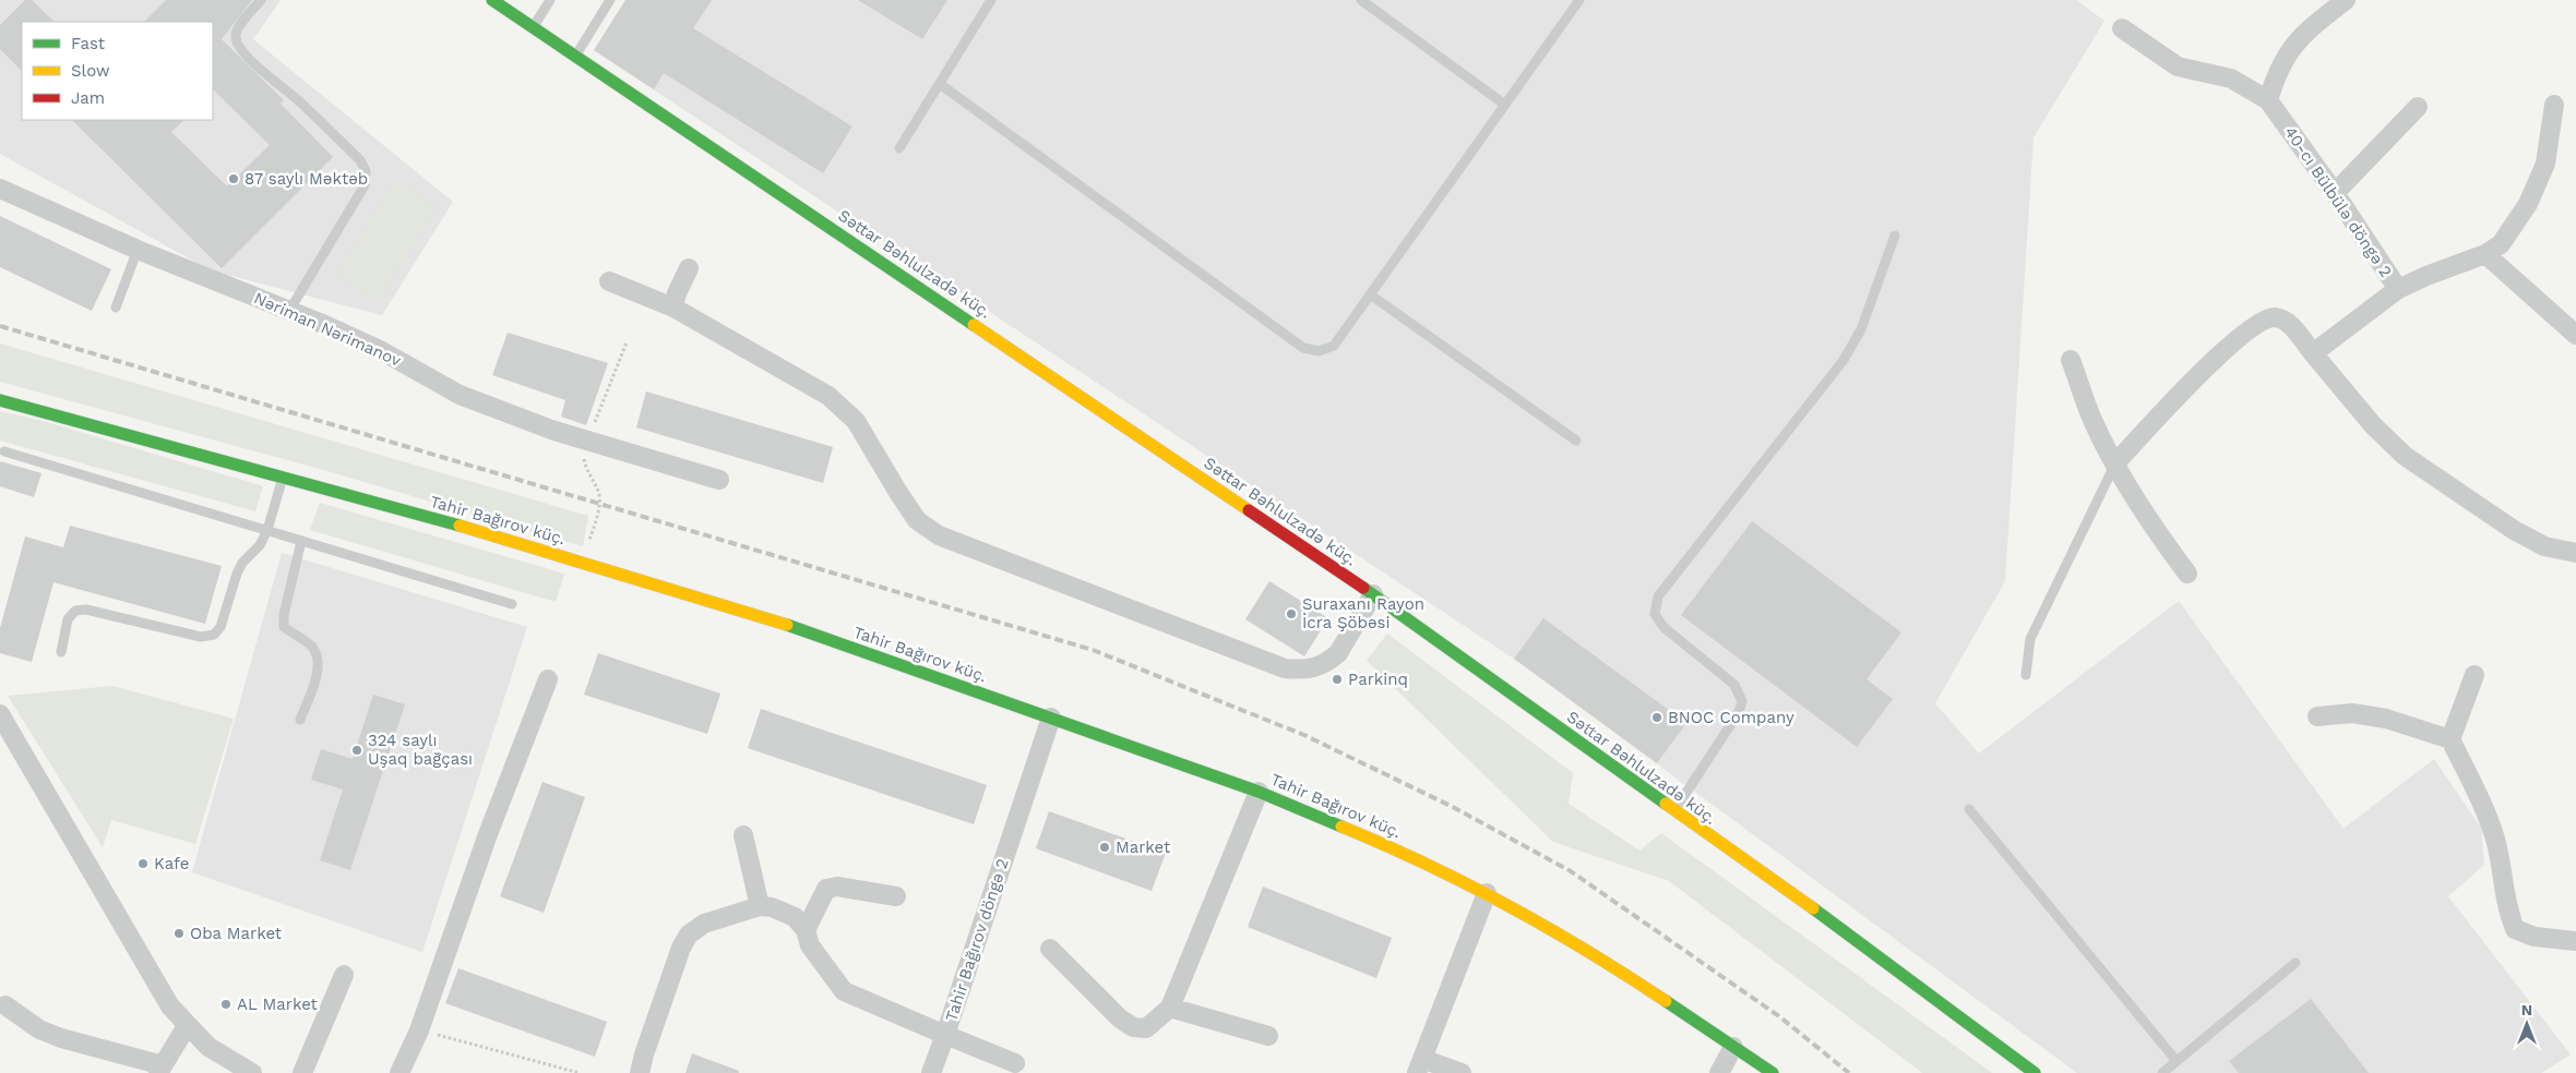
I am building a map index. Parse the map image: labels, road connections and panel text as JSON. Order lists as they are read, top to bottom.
{
  "streets": {
    "street": [
      "40-cı Bülbülə döngə 2",
      "Səttar Bəhlulzadə küç.",
      "Nəriman Nərimanov",
      "Tahir Bağırov küç.",
      "Tahir Bağırov döngə 2"
    ]
  },
  "crossings": [
    ["Tahir Bağırov küç.", "Tahir Bağırov döngə 2"]
  ],
  "places": [
    "87 saylı Məktəb",
    "Suraxanı Rayon İcra Şöbəsi",
    "Parkinq",
    "BNOC Company",
    "324 saylı Uşaq bağçası",
    "Market",
    "Kafe",
    "Oba Market",
    "AL Market"
  ],
  "legend": ["Fast", "Slow", "Jam"],
  "north": "top"
}
